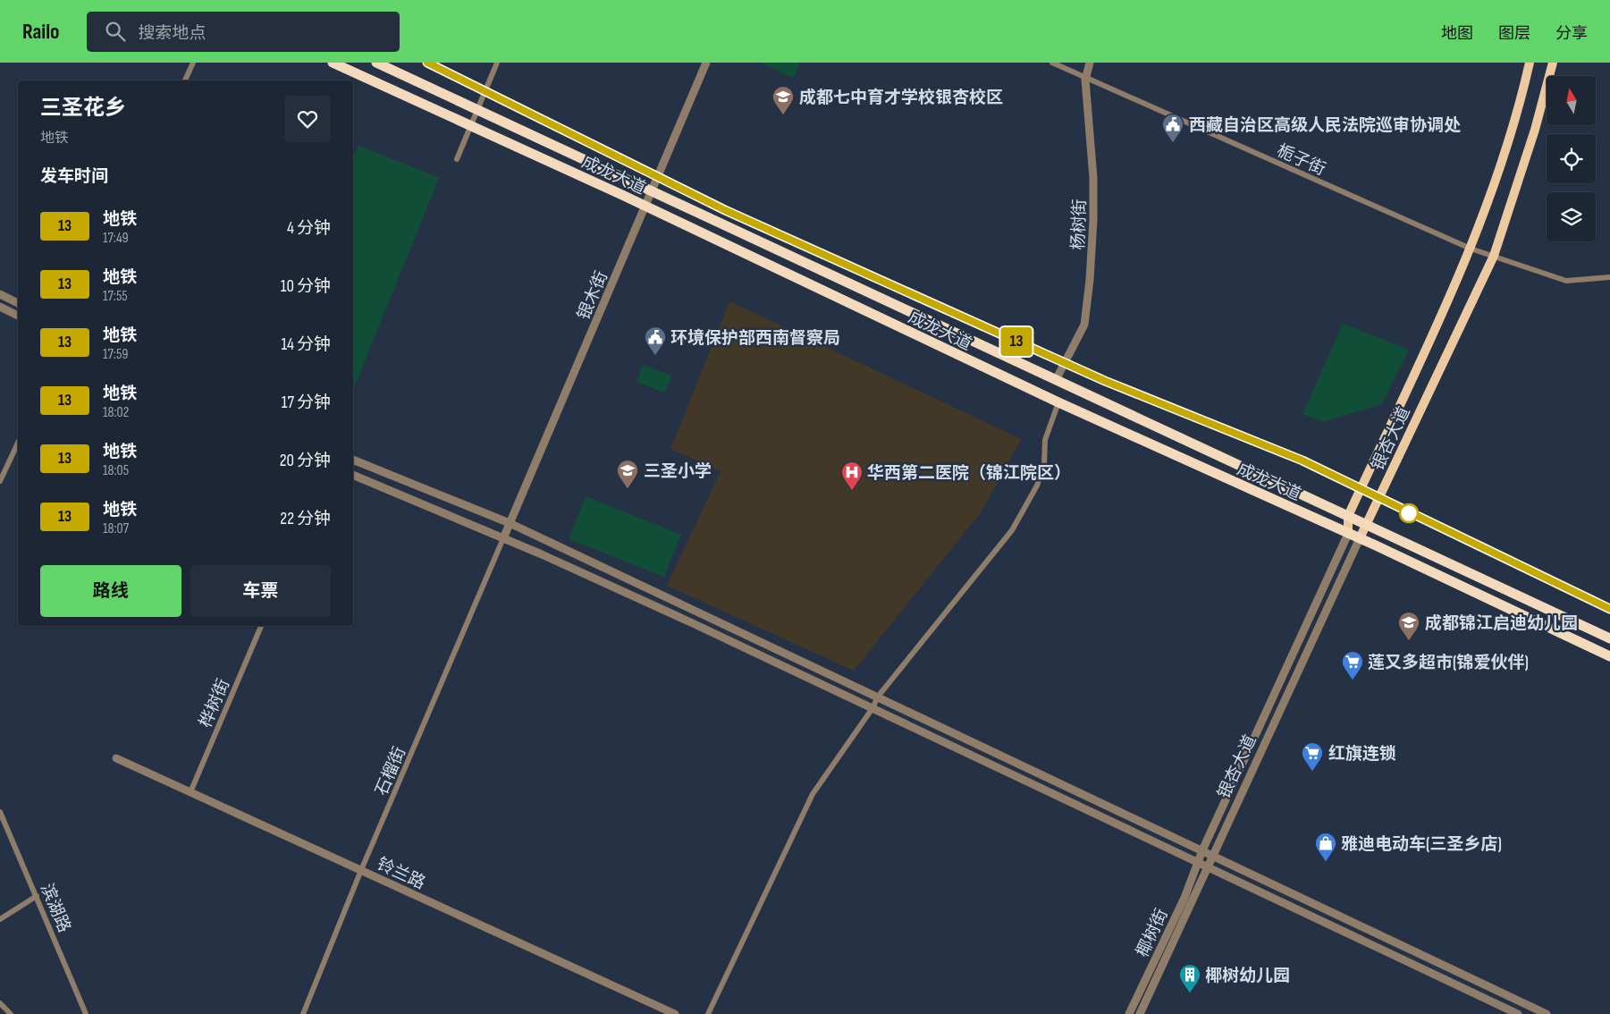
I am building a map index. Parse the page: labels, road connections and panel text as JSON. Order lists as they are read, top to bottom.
{
  "streets": {
    "highway": ["成龙大道"],
    "main road": ["银杏大道"],
    "street": [
      "栀子街",
      "杨树街",
      "银木街",
      "桦树街",
      "石榴街",
      "铃兰路",
      "滨湖路",
      "椰树街"
    ]
  },
  "crossings": [
    ["栀子街", "杨树街"],
    ["栀子街", "银杏大道"],
    ["成龙大道", "杨树街"],
    ["成龙大道", "银木街"],
    ["成龙大道", "银杏大道"],
    ["银木街", "石榴街"],
    ["银杏大道", "椰树街"],
    ["桦树街", "铃兰路"],
    ["石榴街", "铃兰路"]
  ],
  "places": {
    "school or university": ["成都七中育才学校银杏校区", "三圣小学", "成都锦江启迪幼儿园"],
    "public building": ["西藏自治区高级人民法院巡审协调处", "环境保护部西南督察局"],
    "hospital": ["华西第二医院（锦江院区）"],
    "supermarket": ["莲又多超市(锦爱伙伴)", "红旗连锁"],
    "shop": ["雅迪电动车(三圣乡店)"],
    "building": ["椰树幼儿园"]
  },
  "lines": ["metro line 13"],
  "north": "top",
  "page": {
    "header": "Railo",
    "search": "搜索地点",
    "nav": ["地图", "图层", "分享"],
    "on_map": "13",
    "heading": [
      ["三圣花乡", "地铁"],
      "发车时间"
    ],
    "list": [
      {
        "mark": "13",
        "name": "地铁",
        "note": "17:49",
        "value": "4 分钟"
      },
      {
        "mark": "13",
        "name": "地铁",
        "note": "17:55",
        "value": "10 分钟"
      },
      {
        "mark": "13",
        "name": "地铁",
        "note": "17:59",
        "value": "14 分钟"
      },
      {
        "mark": "13",
        "name": "地铁",
        "note": "18:02",
        "value": "17 分钟"
      },
      {
        "mark": "13",
        "name": "地铁",
        "note": "18:05",
        "value": "20 分钟"
      },
      {
        "mark": "13",
        "name": "地铁",
        "note": "18:07",
        "value": "22 分钟"
      }
    ],
    "buttons": ["路线", "车票"]
  }
}
